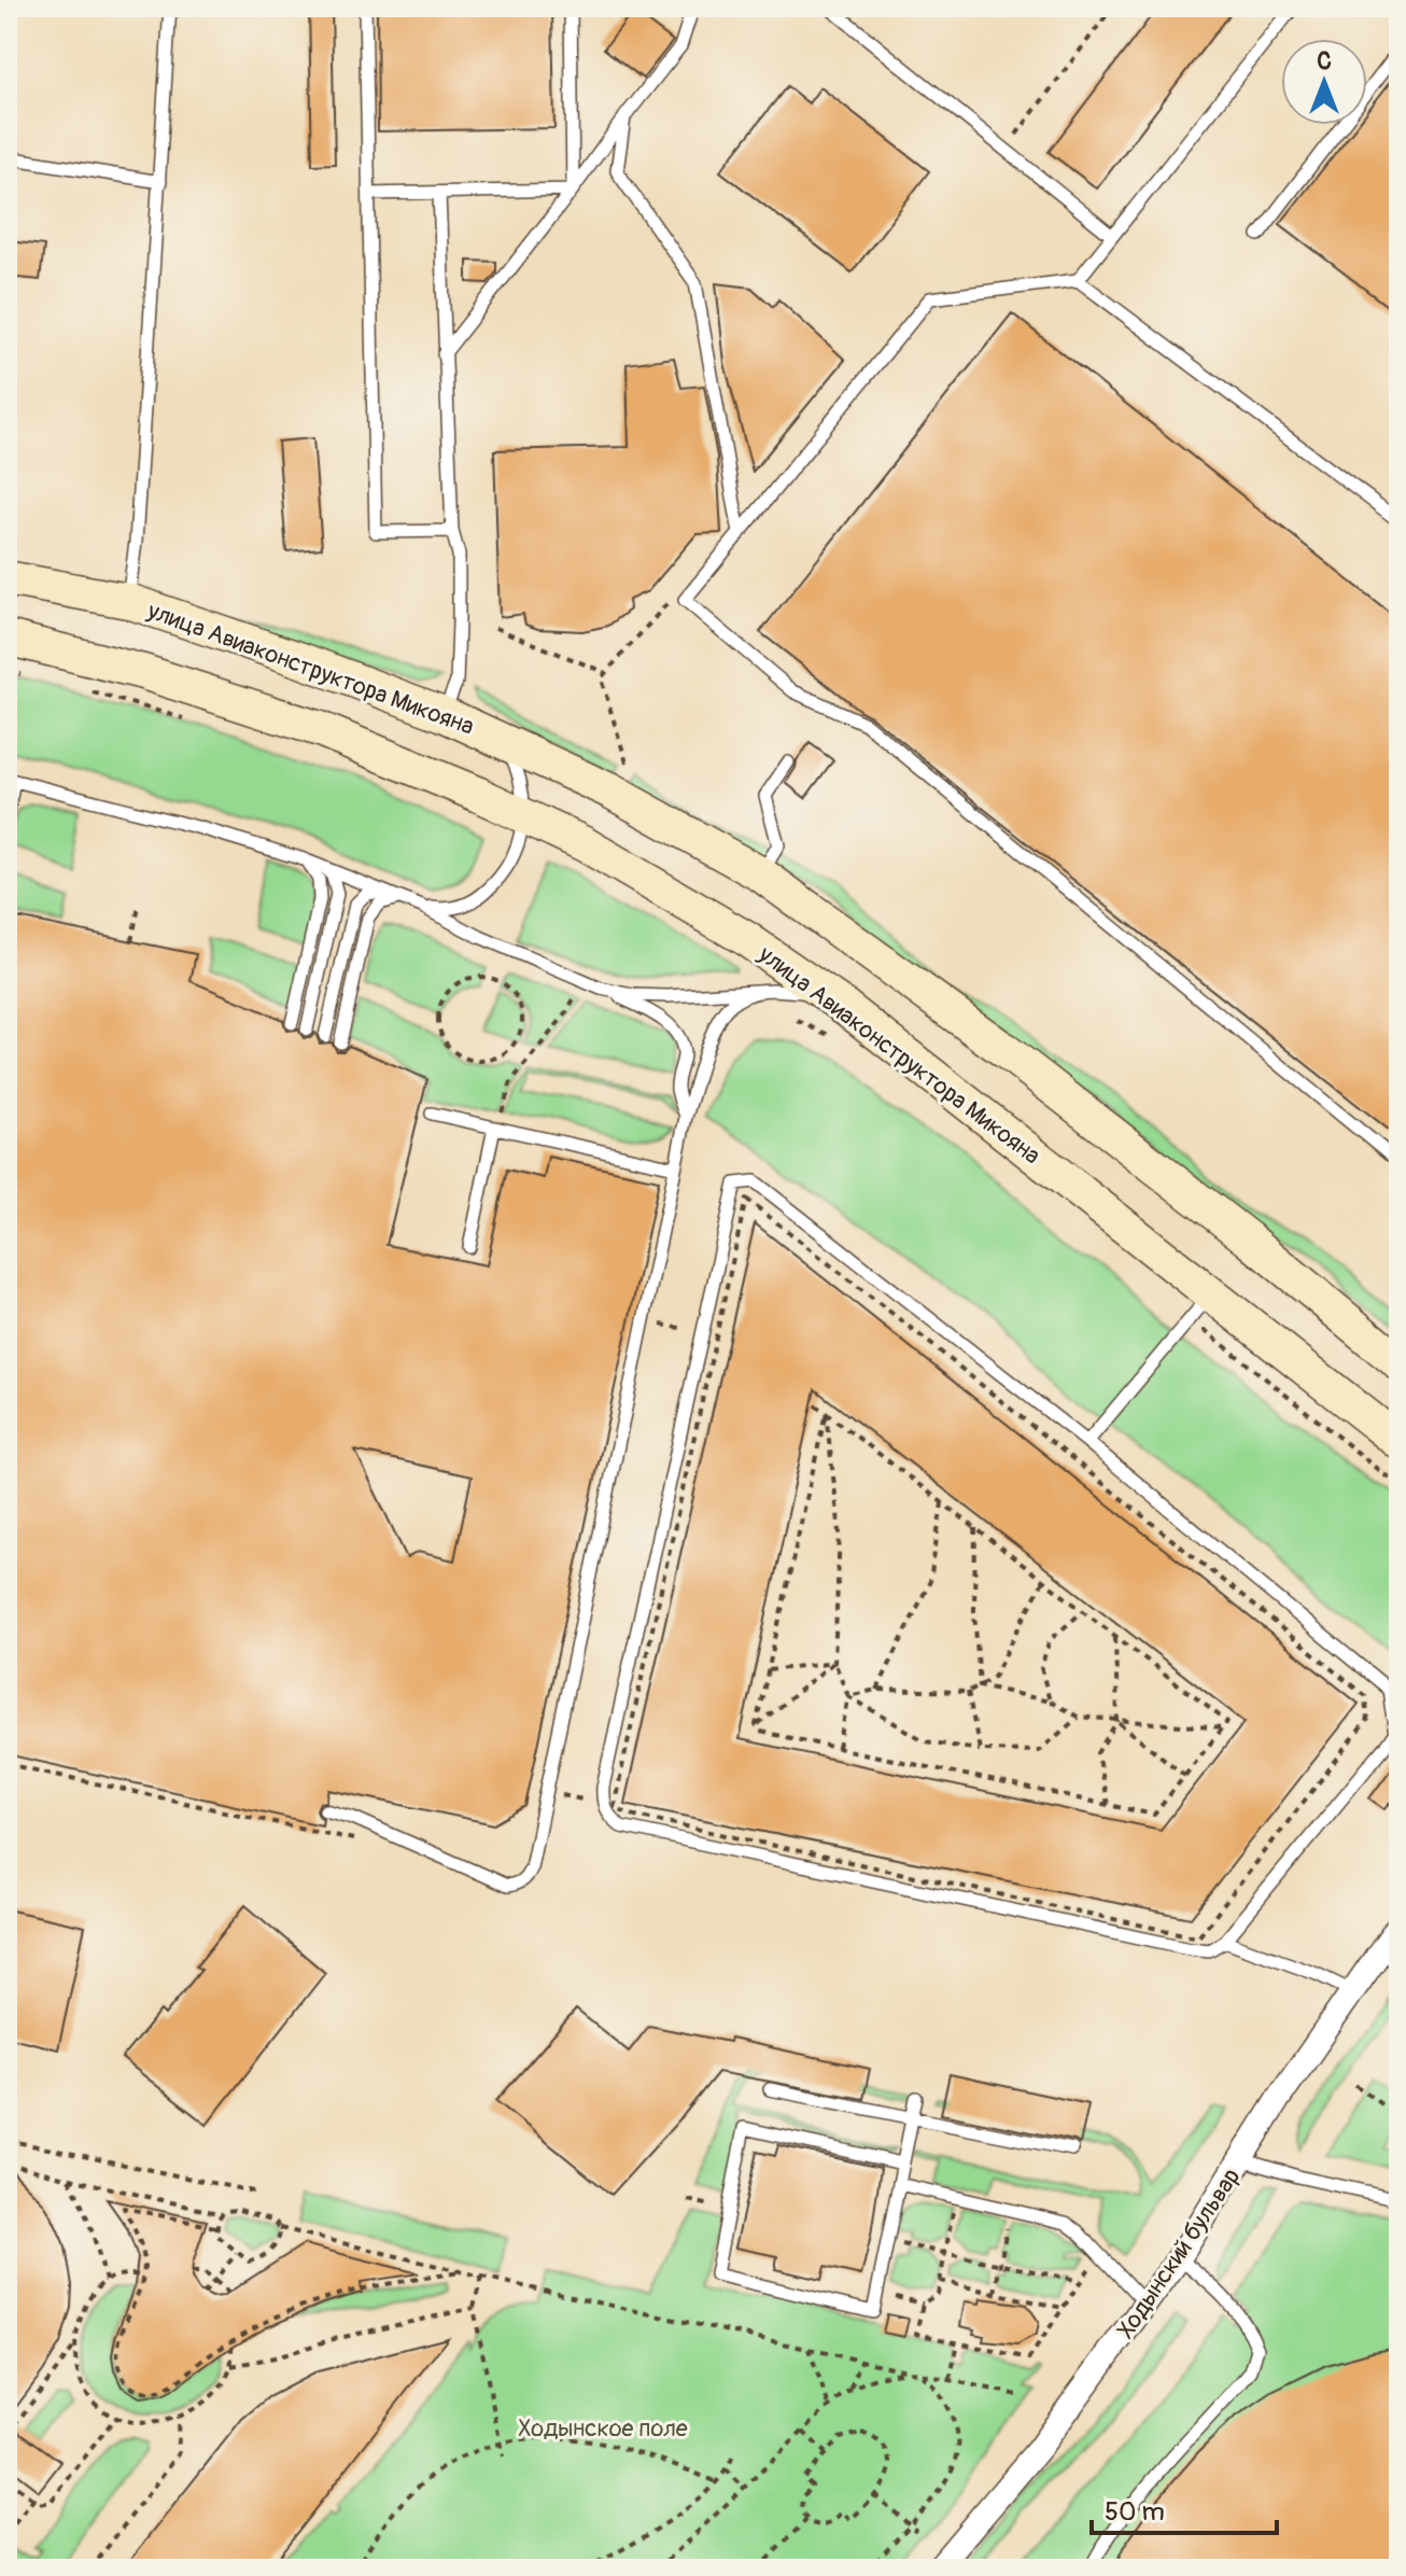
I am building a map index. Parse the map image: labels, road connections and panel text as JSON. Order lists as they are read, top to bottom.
{
  "streets": {
    "street": ["улица Авиаконструктора Микояна", "Ходынский бульвар"]
  },
  "parks": ["Ходынское поле"],
  "scale_bar": "50 m",
  "north": "top"
}
